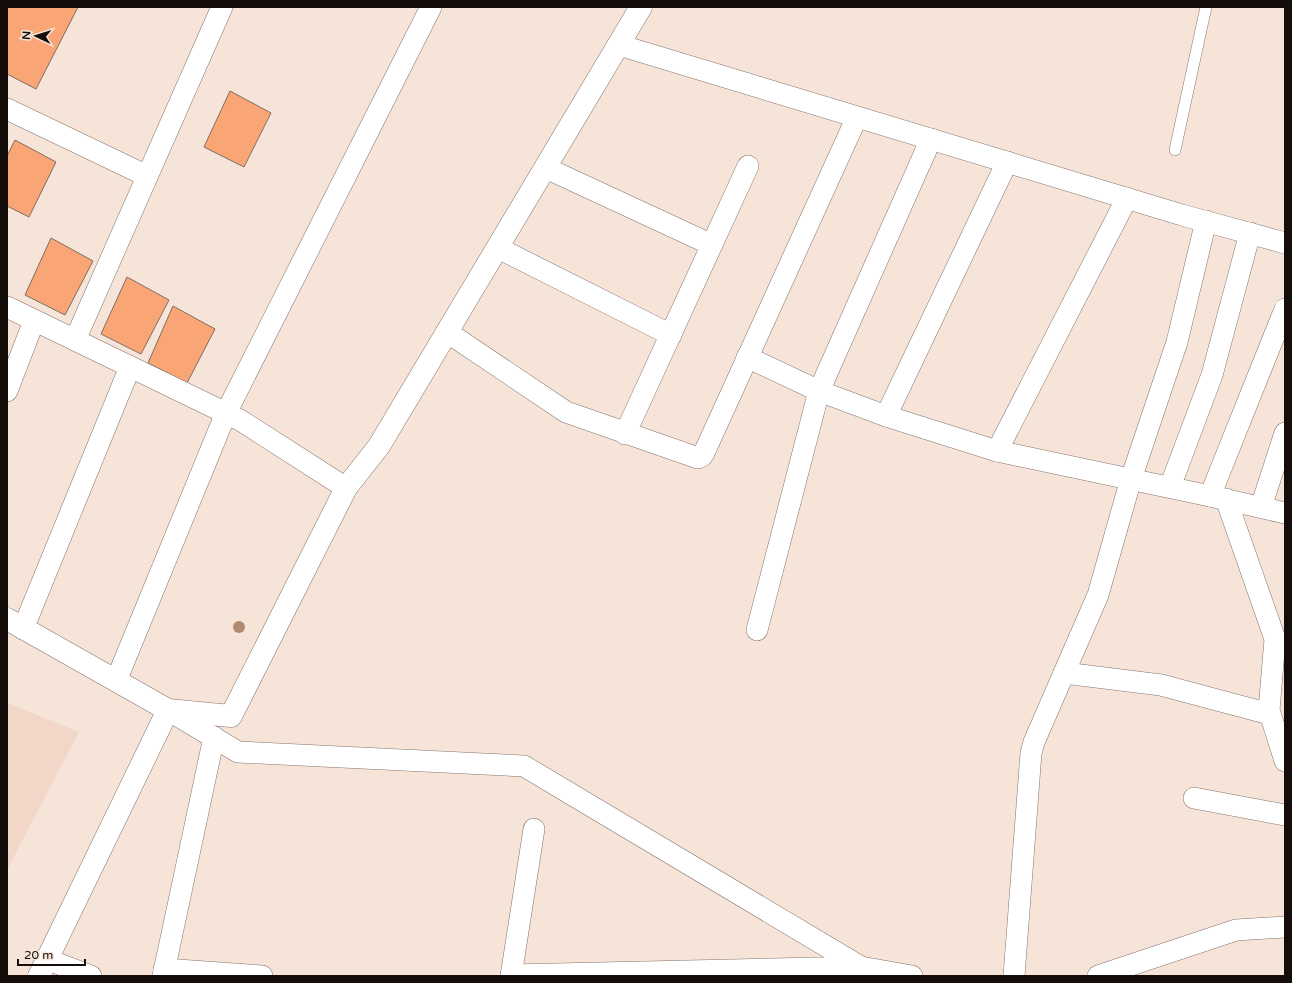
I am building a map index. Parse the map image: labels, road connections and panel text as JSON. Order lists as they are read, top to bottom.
{
  "scale_bar": "20 m",
  "north": "left"
}
